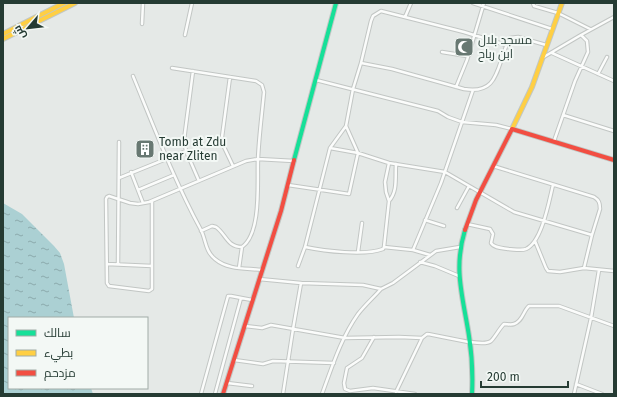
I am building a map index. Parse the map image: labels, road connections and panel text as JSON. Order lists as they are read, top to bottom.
{
  "places": {
    "mosque": ["مسجد بلال ابن رباح"],
    "building": ["Tomb at Zdu near Zliten"]
  },
  "legend": ["سالك", "بطيء", "مزدحم"],
  "scale_bar": "200 m",
  "north": "bottom left"
}
